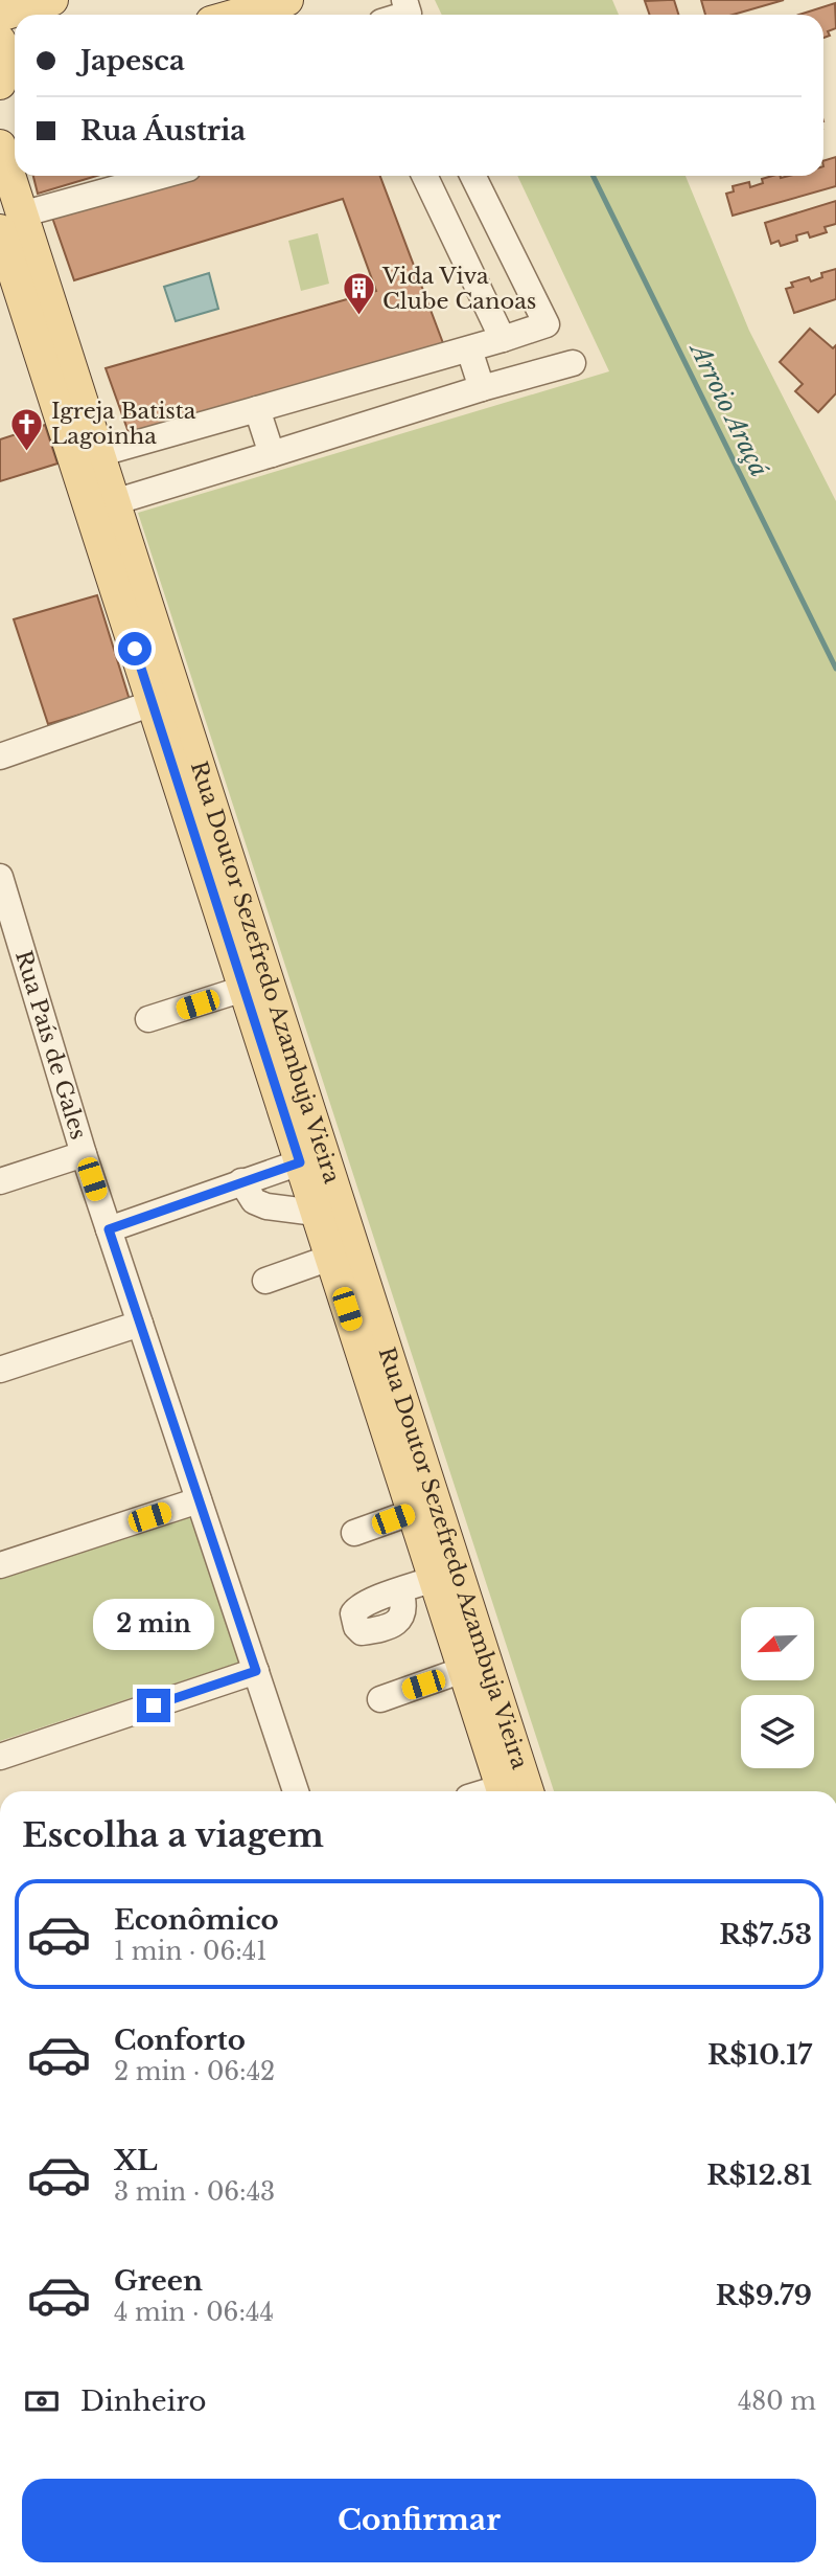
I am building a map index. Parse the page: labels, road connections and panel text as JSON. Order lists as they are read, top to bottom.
{
  "streets": {
    "main road": ["Rua Doutor Sezefredo Azambuja Vieira"],
    "street": ["Rua País de Gales"]
  },
  "water": ["Arroio Araçá"],
  "places": {
    "building": ["Vida Viva Clube Canoas"],
    "church": ["Igreja Batista Lagoinha"]
  },
  "north": "bottom left",
  "page": {
    "banner": ["Japesca", "Rua Áustria"],
    "bubble": "2 min",
    "heading": "Escolha a viagem",
    "list": [
      {
        "name": "Econômico",
        "note": "1 min · 06:41",
        "value": "R$7.53"
      },
      {
        "name": "Conforto",
        "note": "2 min · 06:42",
        "value": "R$10.17"
      },
      {
        "name": "XL",
        "note": "3 min · 06:43",
        "value": "R$12.81"
      },
      {
        "name": "Green",
        "note": "4 min · 06:44",
        "value": "R$9.79"
      }
    ],
    "pay": ["Dinheiro", "480 m"],
    "buttons": "Confirmar"
  }
}
